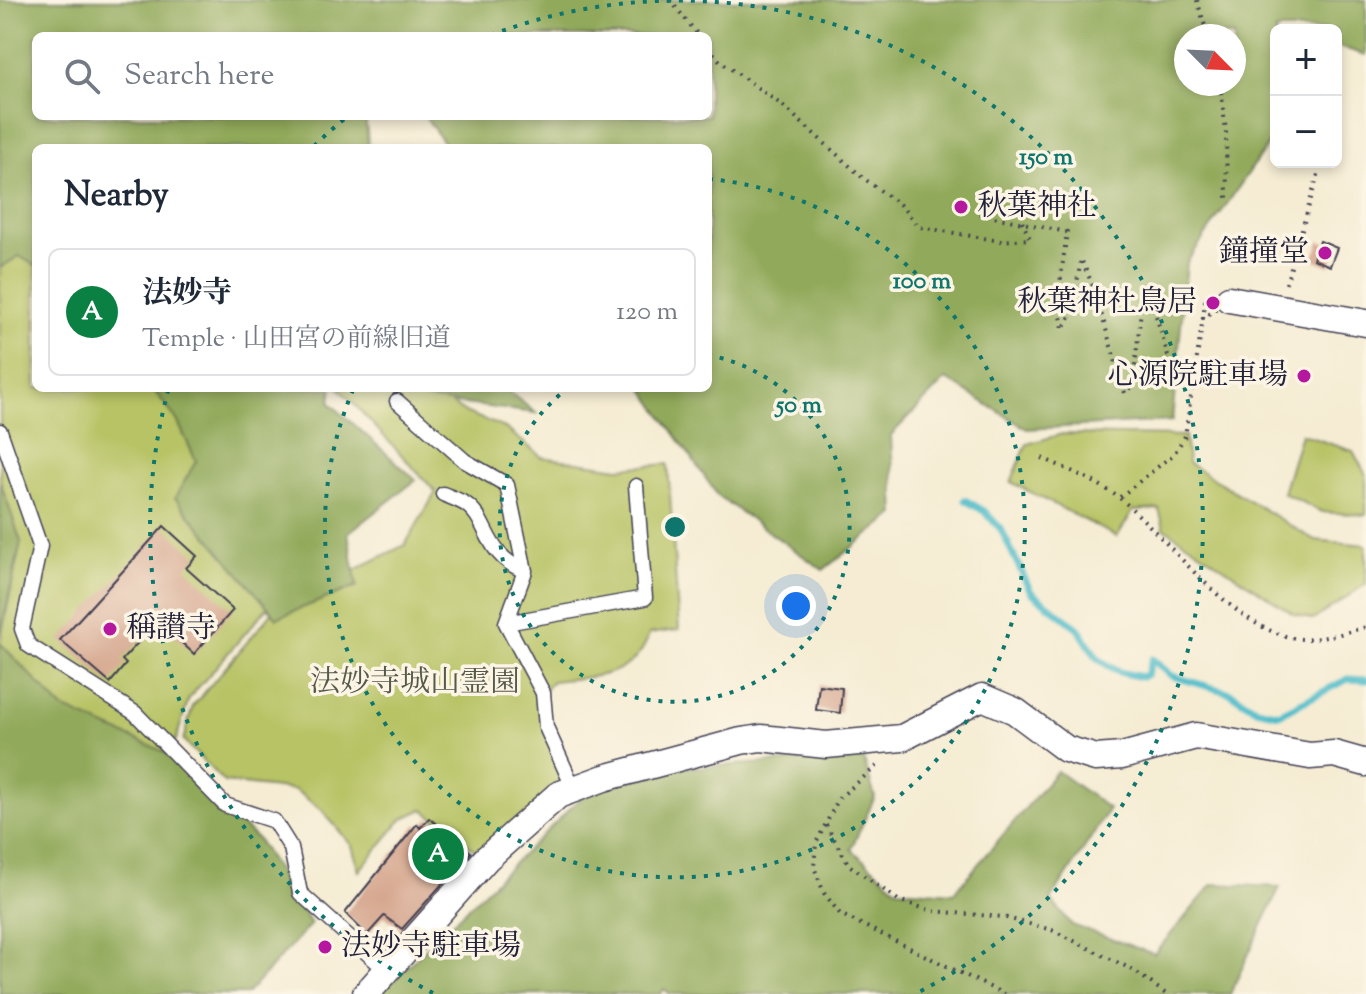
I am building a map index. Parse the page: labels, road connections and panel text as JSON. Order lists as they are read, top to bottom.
{
  "parks": ["法妙寺城山霊園"],
  "places": [
    "秋葉神社",
    "鐘撞堂",
    "秋葉神社鳥居",
    "心源院駐車場",
    "稱讃寺",
    "法妙寺駐車場"
  ],
  "north": "bottom right",
  "page": {
    "map_buttons": ["+", "−"],
    "search": "Search here",
    "heading": "Nearby",
    "list": [
      {
        "mark": "A",
        "name": "法妙寺",
        "note": "Temple · 山田宮の前線旧道",
        "value": "120 m"
      }
    ],
    "pins": "A"
  },
  "rings": ["150 m", "100 m", "50 m"]
}
